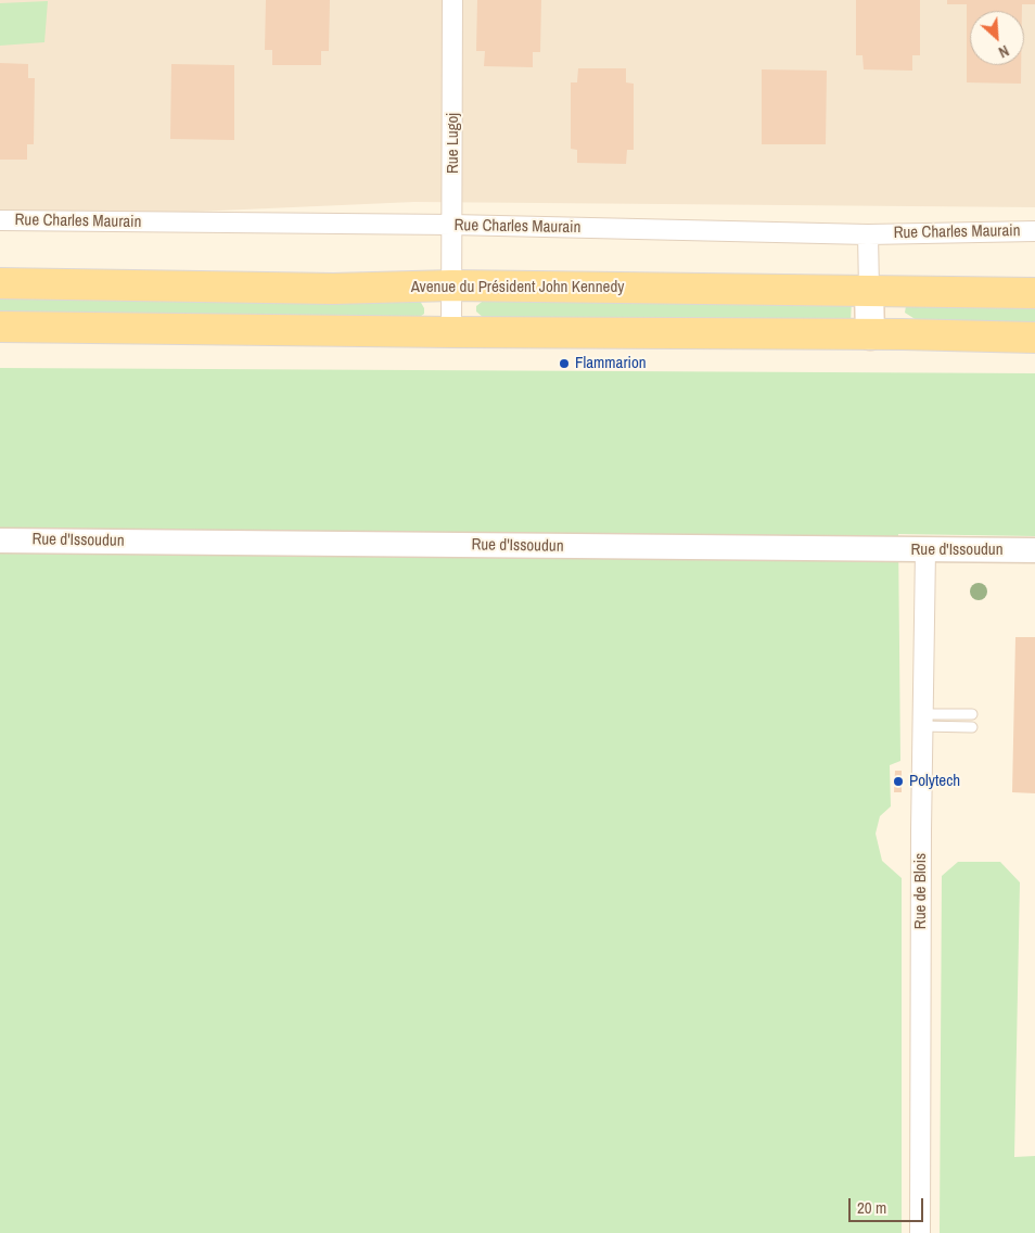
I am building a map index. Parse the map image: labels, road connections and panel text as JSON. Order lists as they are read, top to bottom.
{
  "streets": {
    "main road": ["Avenue du Président John Kennedy"],
    "street": [
      "Rue Lugoj",
      "Rue Charles Maurain",
      "Rue d'Issoudun",
      "Rue de Blois"
    ]
  },
  "crossings": [
    ["Rue Lugoj", "Rue Charles Maurain"],
    ["Rue Lugoj", "Avenue du Président John Kennedy"],
    ["Rue d'Issoudun", "Rue de Blois"]
  ],
  "places": ["Flammarion", "Polytech"],
  "scale_bar": "20 m",
  "north": "bottom right"
}
